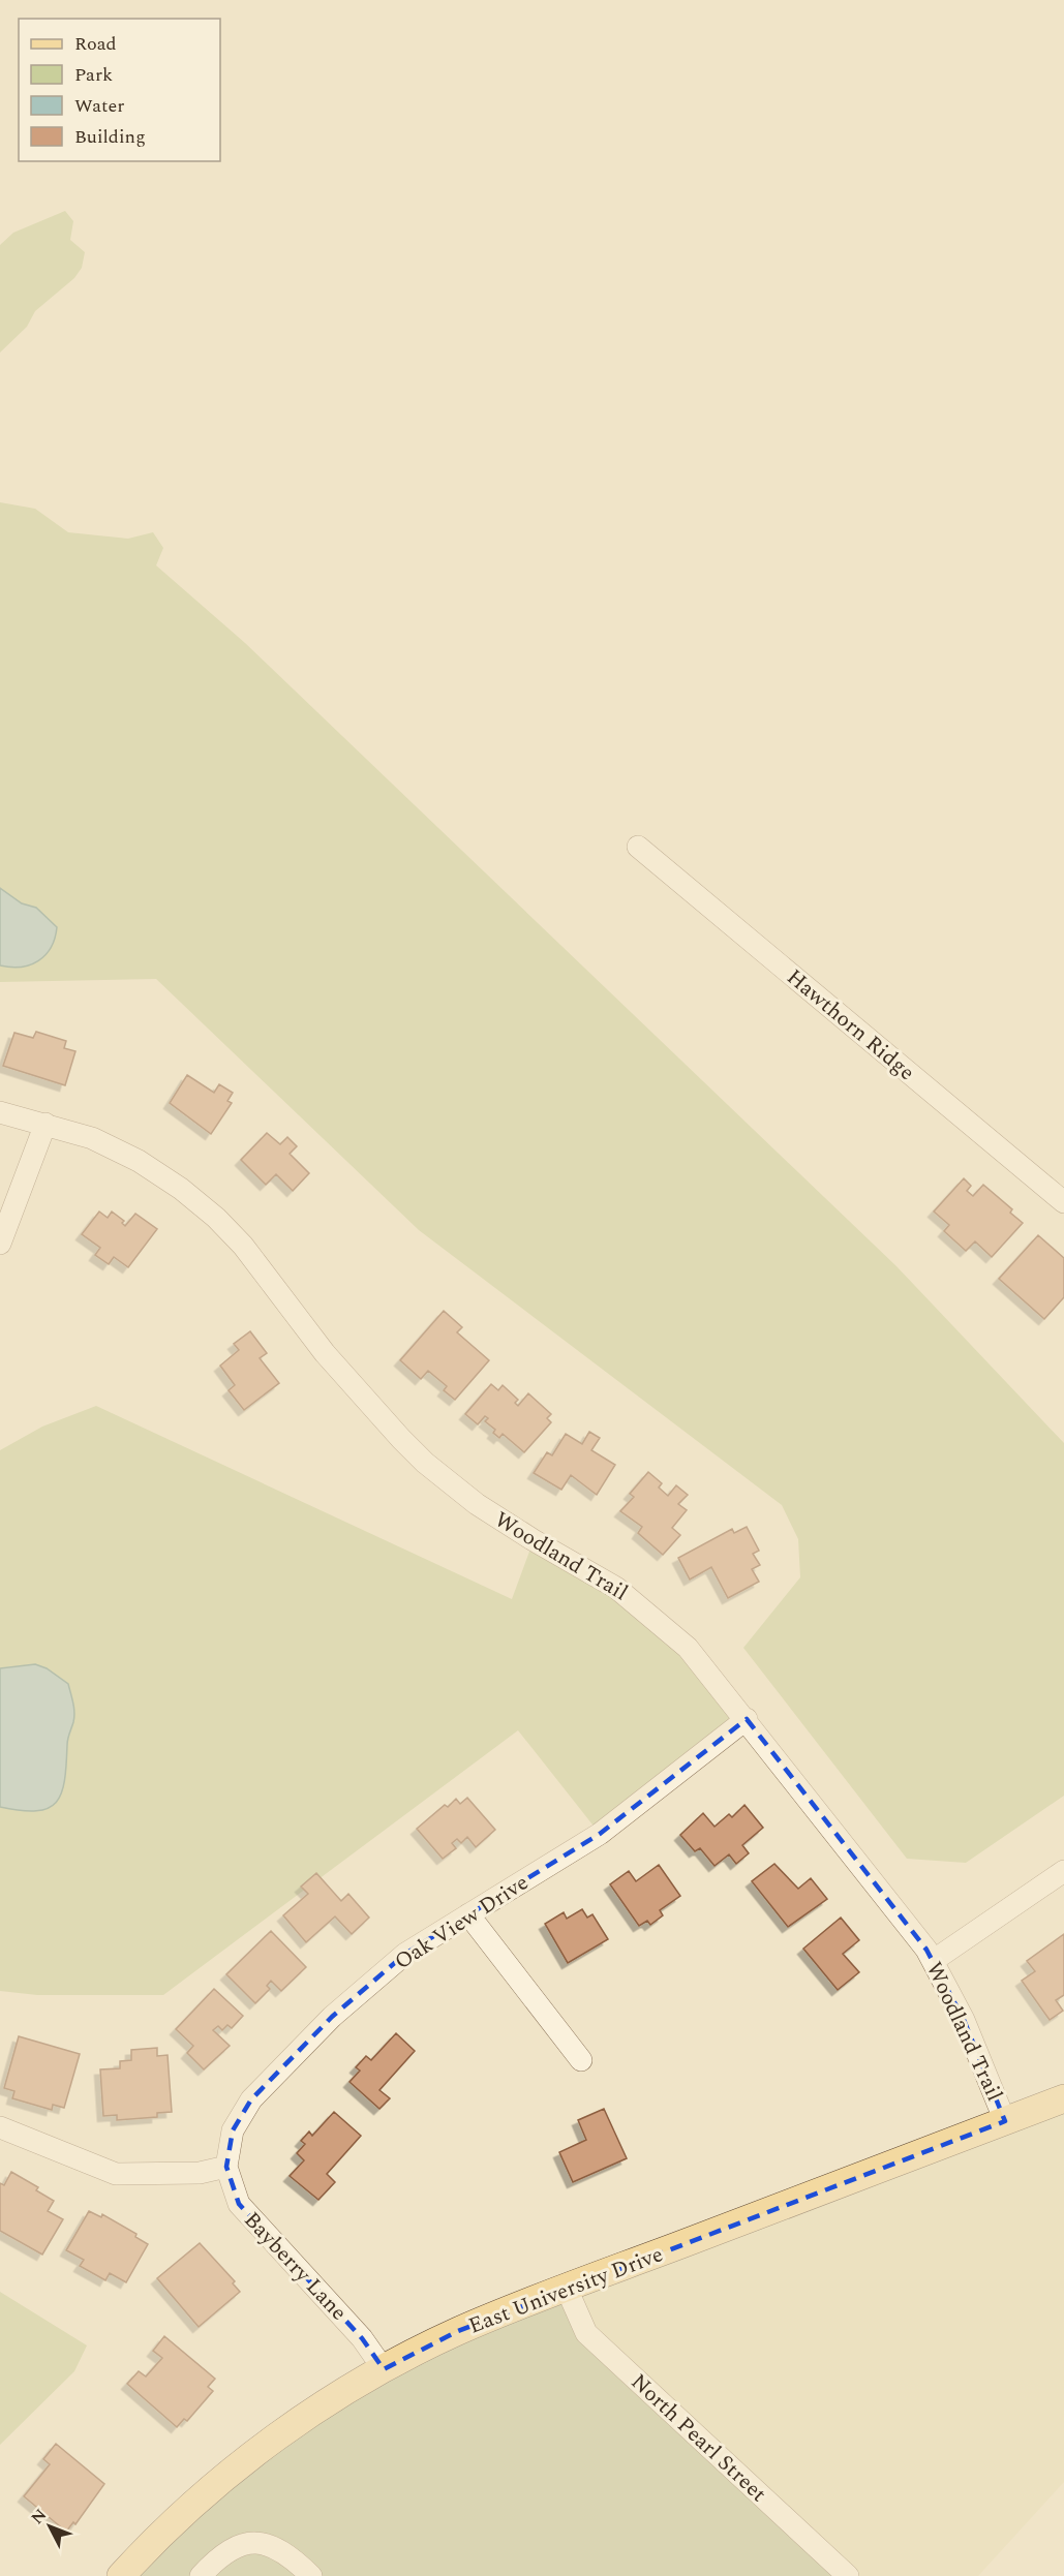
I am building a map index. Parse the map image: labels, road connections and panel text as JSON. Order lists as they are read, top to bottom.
{
  "streets": {
    "main road": ["East University Drive"],
    "street": [
      "Hawthorn Ridge",
      "Woodland Trail",
      "Oak View Drive",
      "Bayberry Lane",
      "North Pearl Street"
    ]
  },
  "crossings": [
    ["Woodland Trail", "Oak View Drive"],
    ["Woodland Trail", "East University Drive"],
    ["Oak View Drive", "Bayberry Lane"],
    ["Bayberry Lane", "East University Drive"],
    ["East University Drive", "North Pearl Street"]
  ],
  "legend": [
    "Road",
    "Park",
    "Water",
    "Building"
  ],
  "north": "top left"
}
